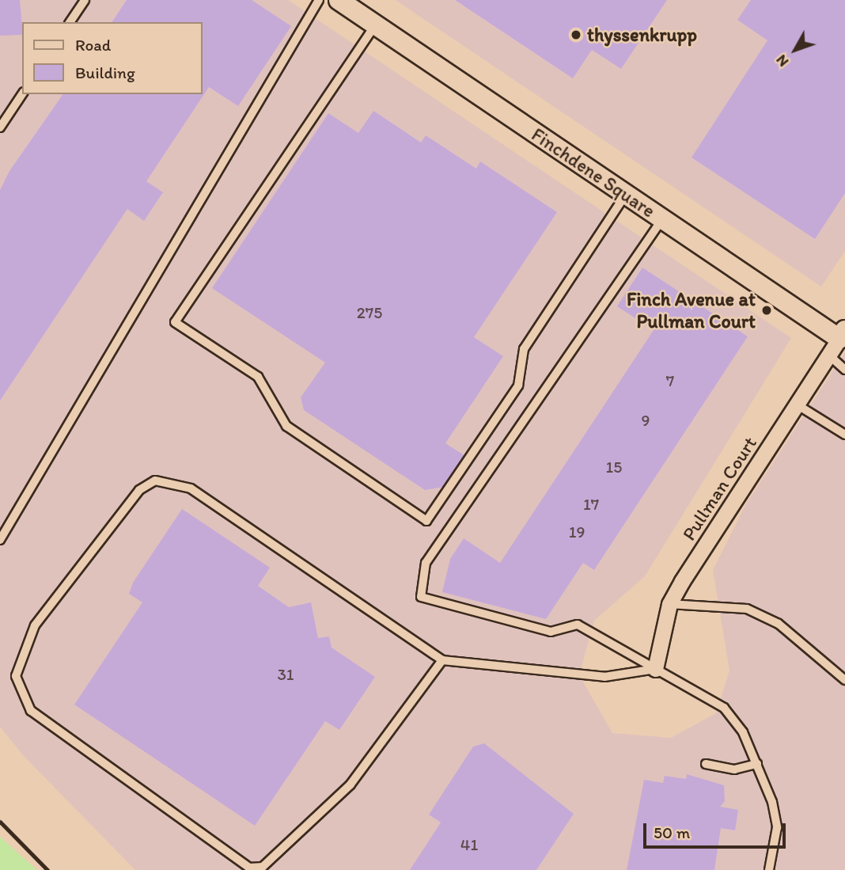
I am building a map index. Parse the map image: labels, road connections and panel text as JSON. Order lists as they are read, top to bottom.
{
  "streets": {
    "street": ["Finchdene Square", "Pullman Court"]
  },
  "crossings": [
    ["Finchdene Square", "Pullman Court"]
  ],
  "places": ["thyssenkrupp", "Finch Avenue at Pullman Court"],
  "house_numbers": [
    "275",
    "7",
    "9",
    "15",
    "17",
    "19",
    "31",
    "41"
  ],
  "legend": ["Road", "Building"],
  "scale_bar": "50 m",
  "north": "bottom left"
}
